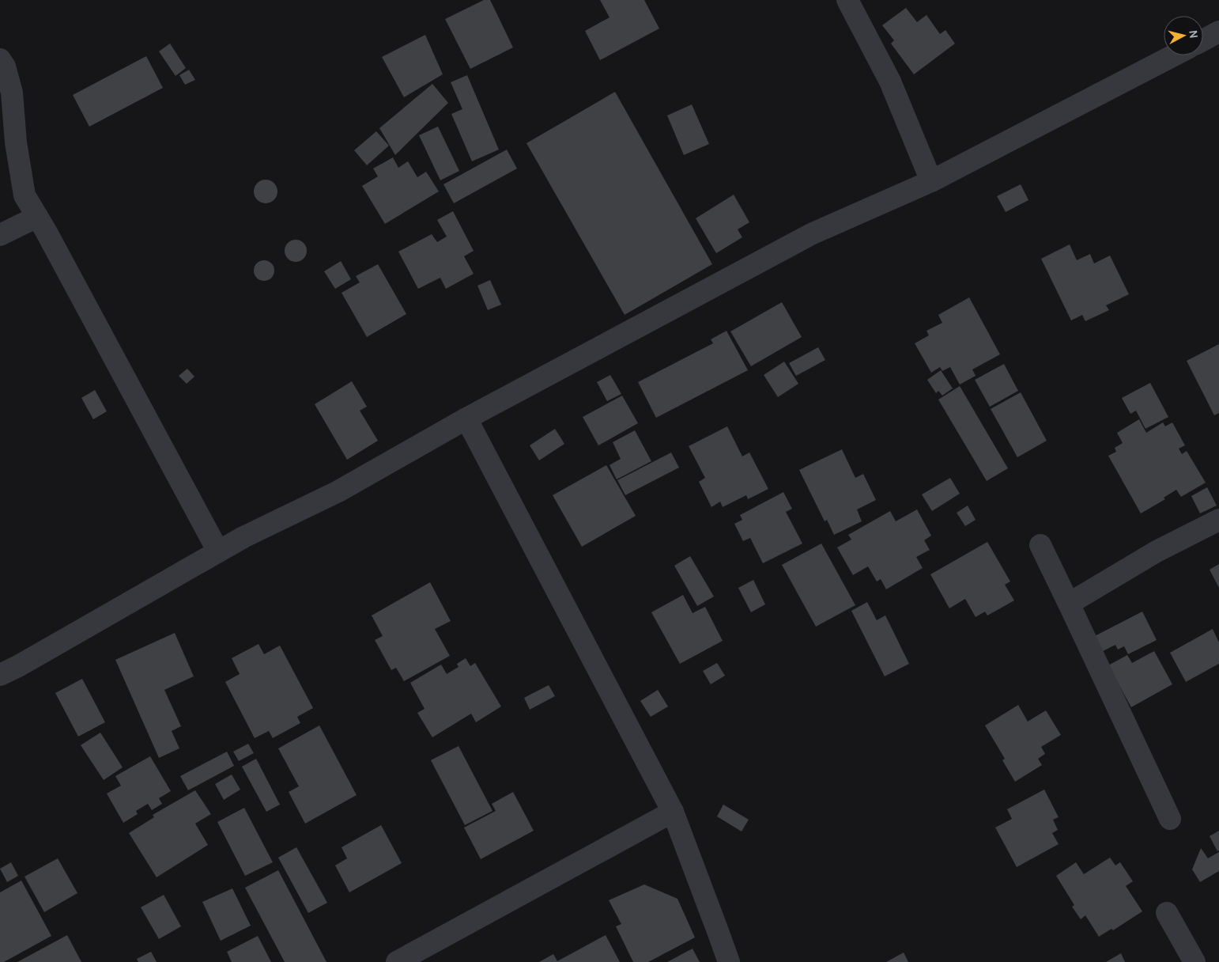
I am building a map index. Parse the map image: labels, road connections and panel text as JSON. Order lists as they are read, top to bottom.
{
  "north": "right"
}
